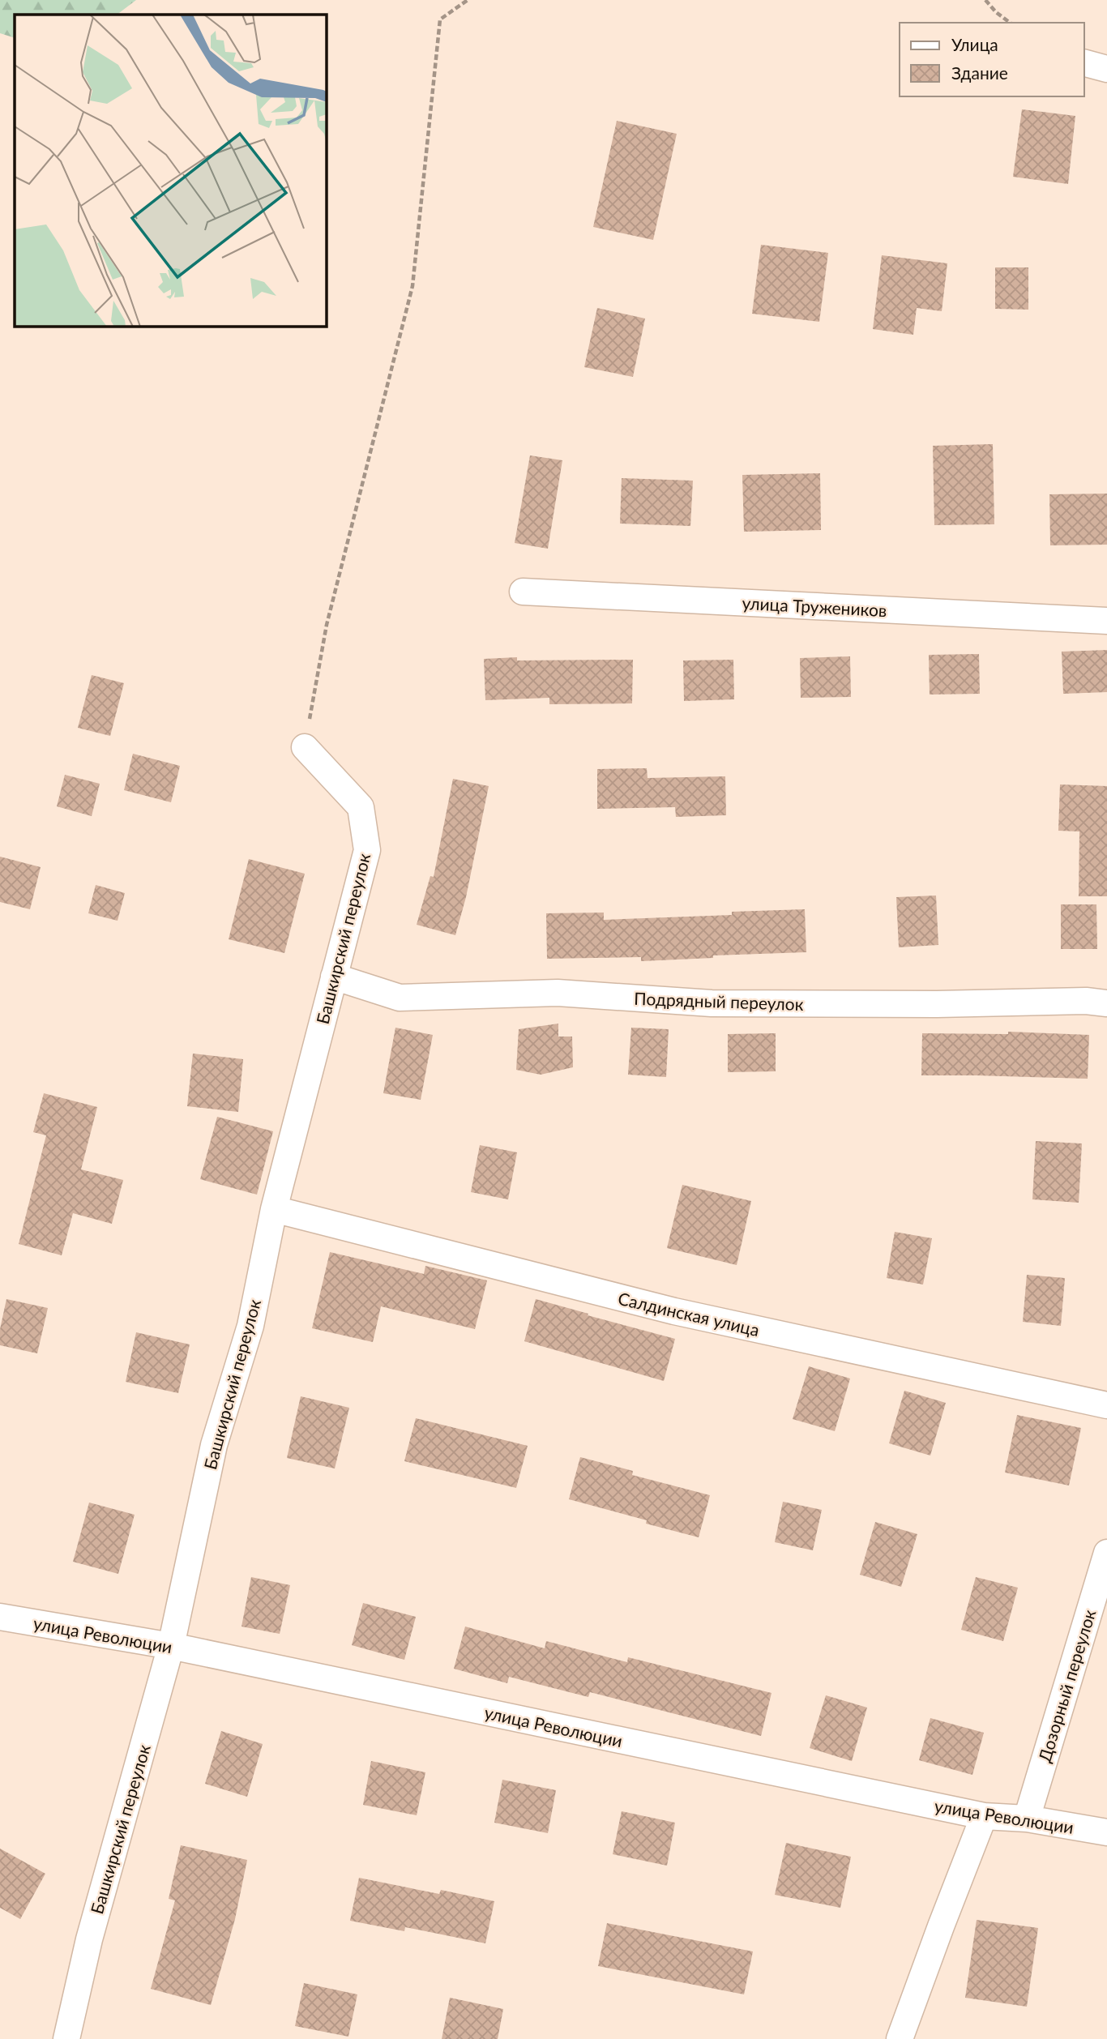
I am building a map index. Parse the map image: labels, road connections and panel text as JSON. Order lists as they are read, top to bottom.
{
  "streets": {
    "street": [
      "улица Тружеников",
      "Башкирский переулок",
      "Подрядный переулок",
      "Салдинская улица",
      "улица Революции",
      "Дозорный переулок"
    ]
  },
  "crossings": [
    ["Башкирский переулок", "Подрядный переулок"],
    ["Башкирский переулок", "Салдинская улица"],
    ["Башкирский переулок", "улица Революции"],
    ["улица Революции", "Дозорный переулок"]
  ],
  "legend": ["Улица", "Здание"]
}
